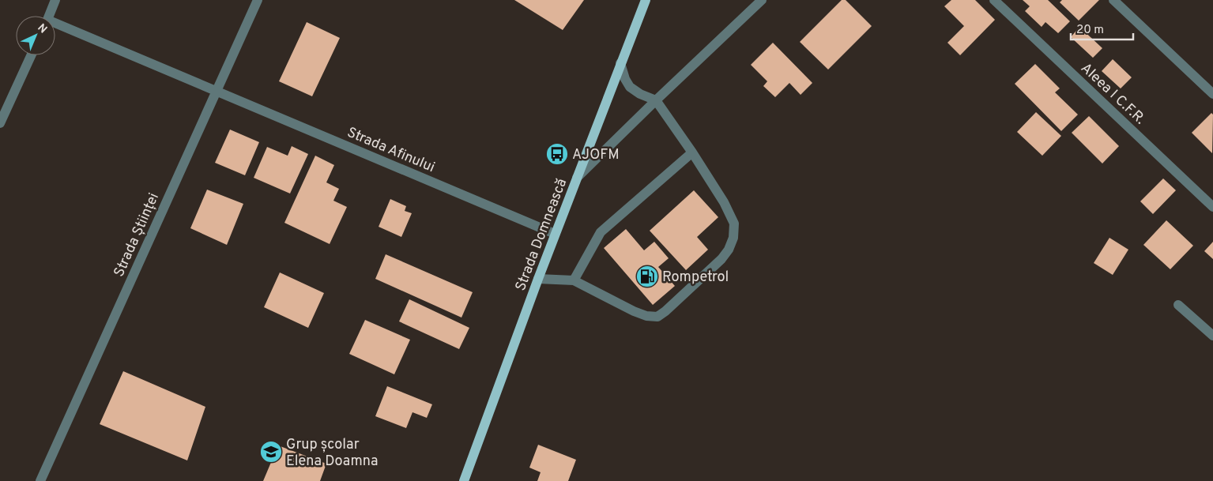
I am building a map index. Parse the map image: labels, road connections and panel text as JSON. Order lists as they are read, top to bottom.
{
  "streets": {
    "main road": ["Strada Domnească"],
    "street": ["Aleea I C.F.R.", "Strada Afinului", "Strada Științei"]
  },
  "crossings": [
    ["Strada Afinului", "Strada Științei"],
    ["Strada Afinului", "Strada Domnească"]
  ],
  "places": {
    "bus stop": ["AJOFM"],
    "fuel station": ["Rompetrol"],
    "school or university": ["Grup școlar Elena Doamna"]
  },
  "scale_bar": "20 m",
  "north": "top right"
}
